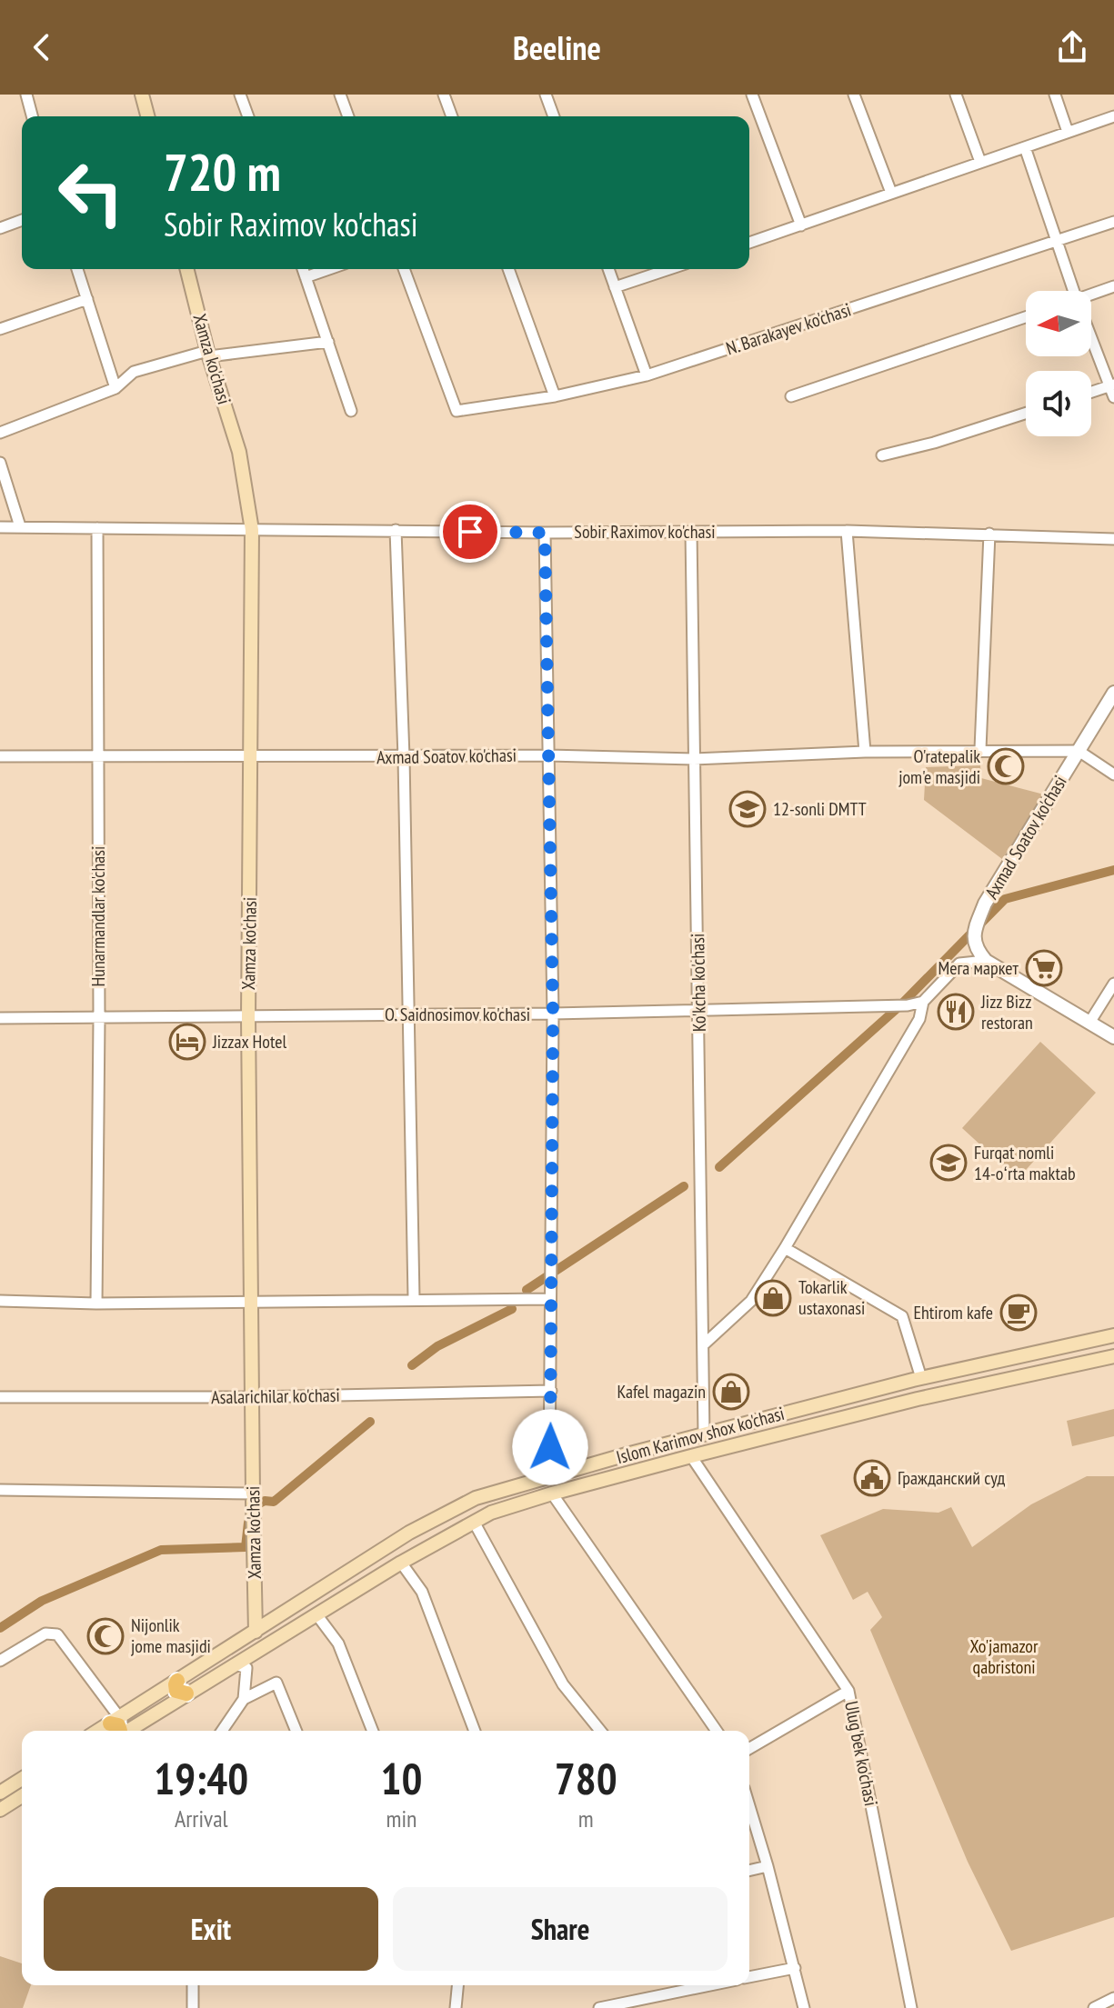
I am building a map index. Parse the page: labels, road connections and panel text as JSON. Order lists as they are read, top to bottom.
{
  "streets": {
    "main road": ["Xamza ko'chasi", "Islom Karimov shox ko'chasi"],
    "street": [
      "N. Barakayev ko'chasi",
      "Sobir Raximov ko'chasi",
      "Axmad Soatov ko'chasi",
      "Hunarmandlar ko'chasi",
      "Ko'kcha ko'chasi",
      "O. Saidnosimov ko'chasi",
      "Asalarichilar ko'chasi",
      "Ulug'bek ko'chasi"
    ]
  },
  "crossings": [
    ["Xamza ko'chasi", "Sobir Raximov ko'chasi"],
    ["Xamza ko'chasi", "Axmad Soatov ko'chasi"],
    ["Xamza ko'chasi", "O. Saidnosimov ko'chasi"],
    ["Xamza ko'chasi", "Asalarichilar ko'chasi"],
    ["Xamza ko'chasi", "Islom Karimov shox ko'chasi"],
    ["Sobir Raximov ko'chasi", "Hunarmandlar ko'chasi"],
    ["Sobir Raximov ko'chasi", "Ko'kcha ko'chasi"],
    ["Axmad Soatov ko'chasi", "Hunarmandlar ko'chasi"],
    ["Axmad Soatov ko'chasi", "Ko'kcha ko'chasi"],
    ["Hunarmandlar ko'chasi", "O. Saidnosimov ko'chasi"],
    ["Ko'kcha ko'chasi", "O. Saidnosimov ko'chasi"],
    ["Ko'kcha ko'chasi", "Islom Karimov shox ko'chasi"],
    ["Islom Karimov shox ko'chasi", "Ulug'bek ko'chasi"]
  ],
  "parks": ["Xo'jamazor qabristoni"],
  "places": {
    "mosque": ["O'ratepalik jom'e masjidi", "Nijonlik jome masjidi"],
    "school or university": ["12-sonli DMTT", "Furqat nomli 14-oʻrta maktab"],
    "supermarket": ["Мега маркет"],
    "restaurant": ["Jizz Bizz restoran"],
    "hotel": ["Jizzax Hotel"],
    "shop": ["Tokarlik ustaxonasi", "Kafel magazin"],
    "cafe": ["Ehtirom kafe"],
    "public building": ["Гражданский суд"]
  },
  "north": "left",
  "page": {
    "header": "Beeline",
    "turn": ["720 m", "Sobir Raximov ko'chasi"],
    "eta": [
      "19:40",
      "Arrival",
      "10",
      "min",
      "780",
      "m"
    ],
    "buttons": ["Exit", "Share"]
  }
}
